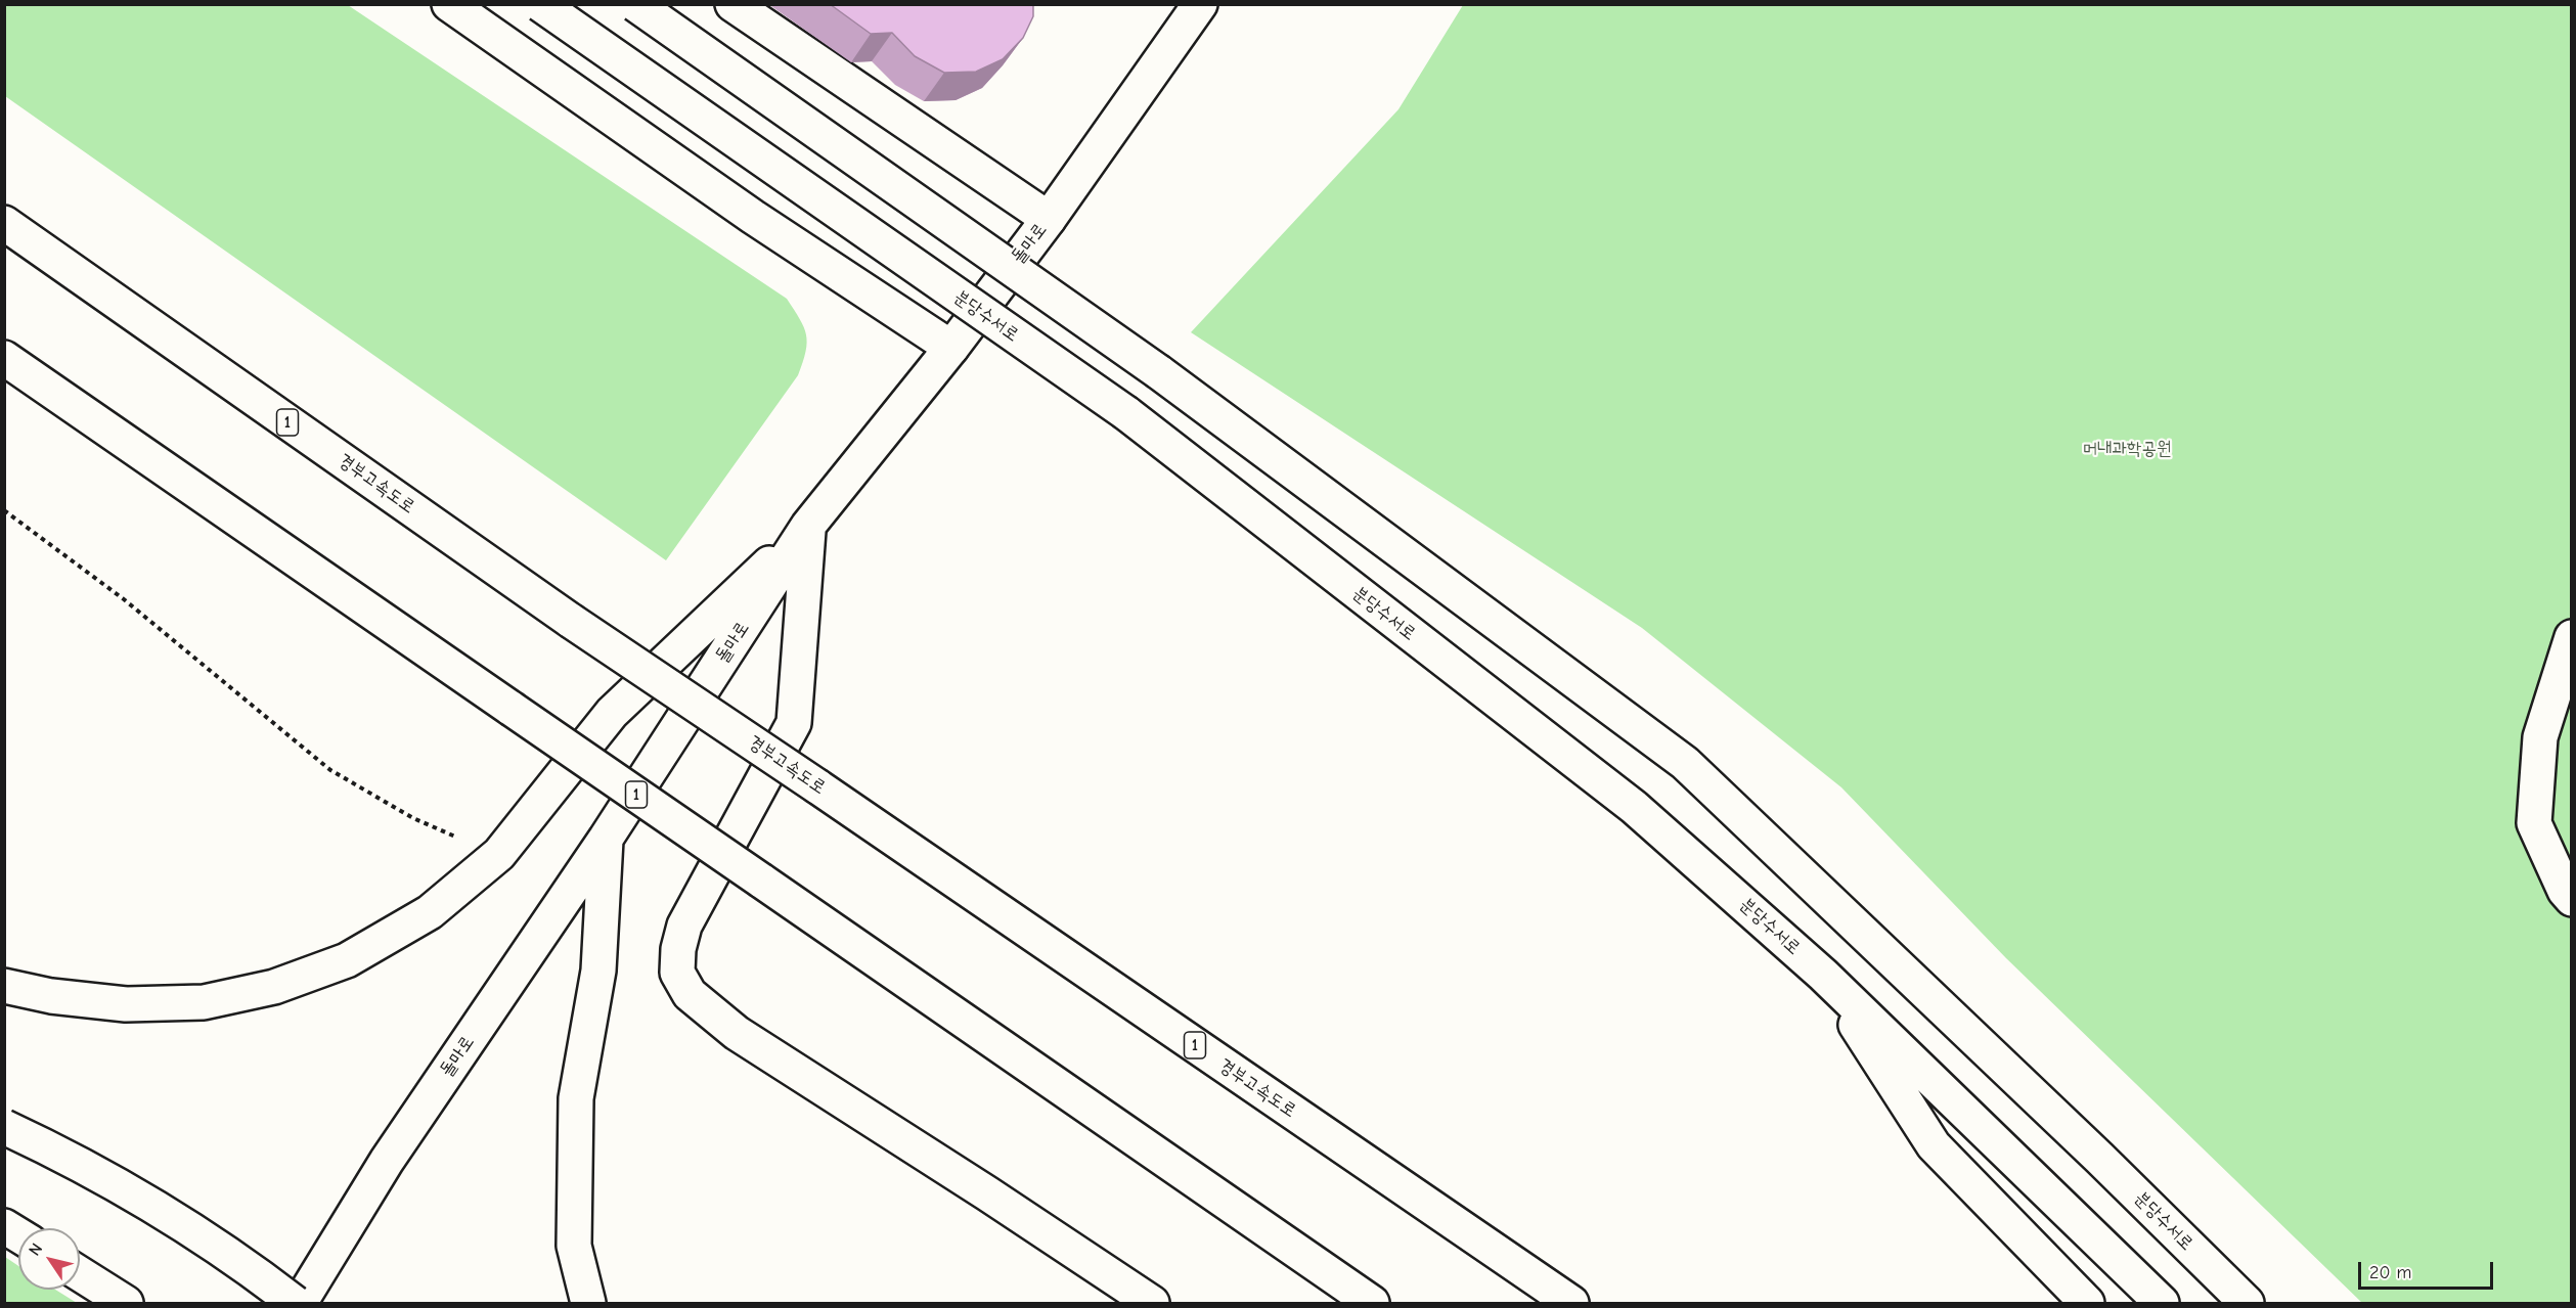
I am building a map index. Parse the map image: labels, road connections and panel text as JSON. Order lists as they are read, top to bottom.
{
  "streets": {
    "main road": [
      "돌마로",
      "분당수서로",
      "1",
      "경부고속도로"
    ]
  },
  "parks": ["머내과학공원"],
  "scale_bar": "20 m",
  "north": "top left"
}
